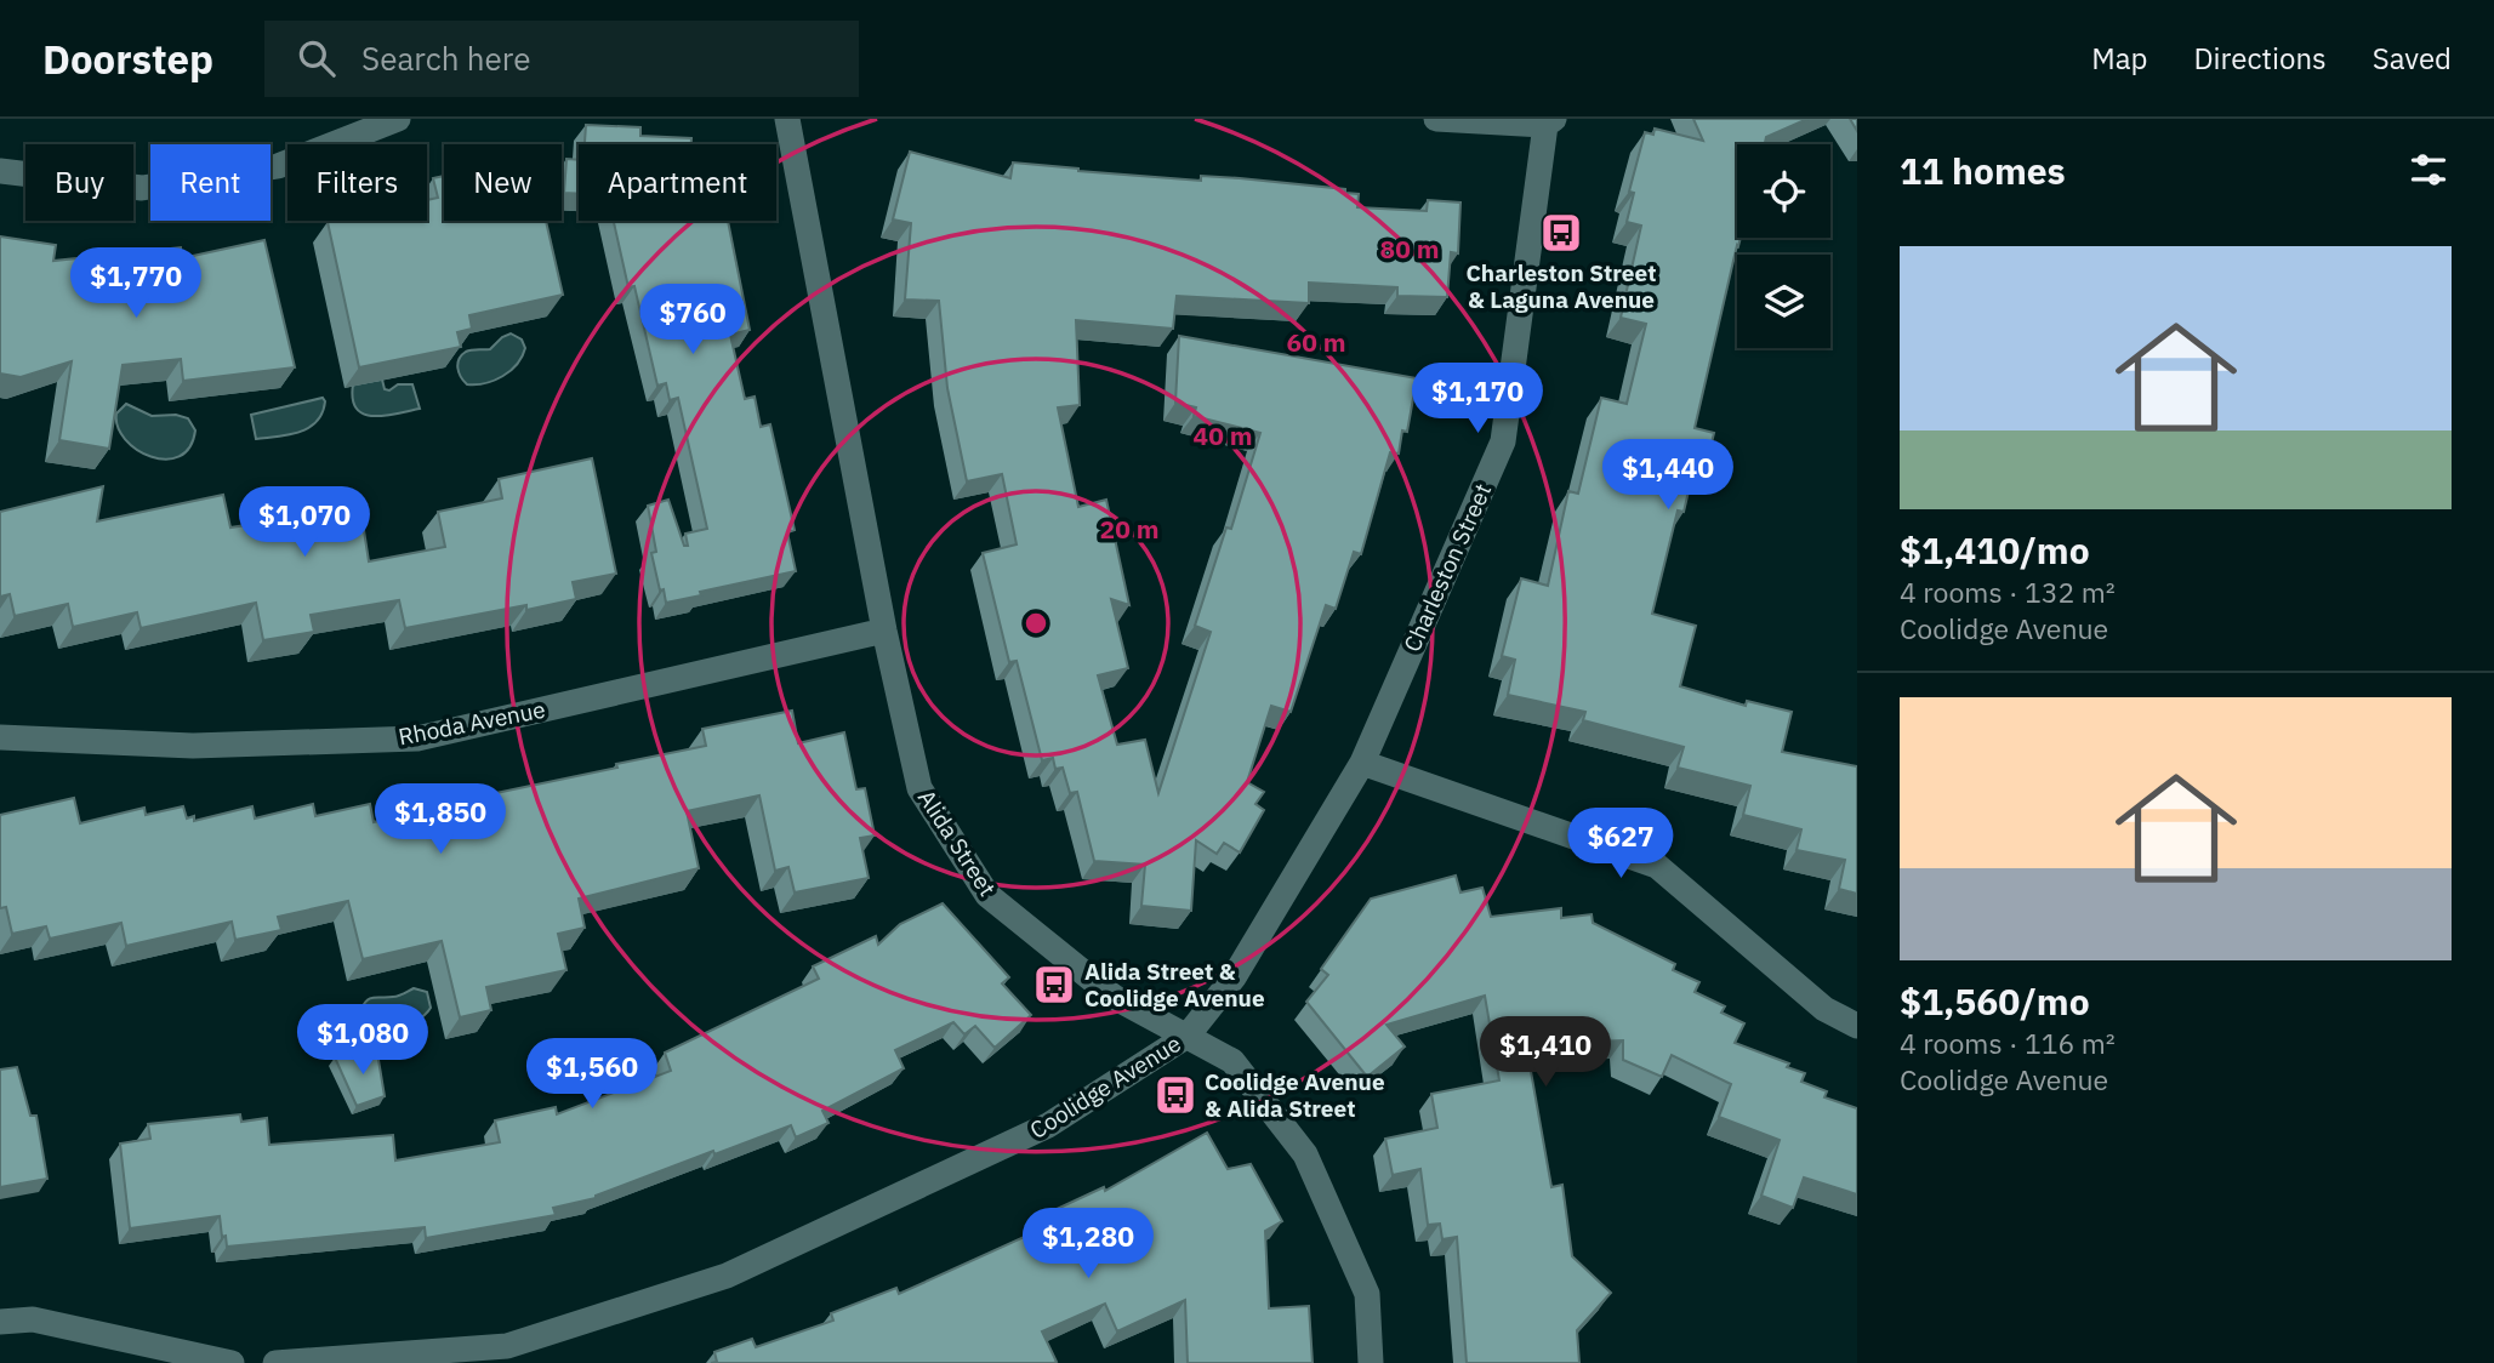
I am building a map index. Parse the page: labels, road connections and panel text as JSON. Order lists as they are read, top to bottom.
{
  "streets": {
    "street": [
      "Charleston Street",
      "Rhoda Avenue",
      "Alida Street",
      "Coolidge Avenue"
    ]
  },
  "crossings": [
    ["Charleston Street", "Coolidge Avenue"],
    ["Rhoda Avenue", "Alida Street"],
    ["Alida Street", "Coolidge Avenue"]
  ],
  "places": {
    "bus stop": ["Charleston Street & Laguna Avenue", "Alida Street & Coolidge Avenue", "Coolidge Avenue & Alida Street"]
  },
  "page": {
    "header": "Doorstep",
    "search": "Search here",
    "nav": ["Map", "Directions", "Saved"],
    "heading": "11 homes",
    "chip": [
      "Buy",
      "Rent",
      "Filters",
      "New",
      "Apartment"
    ],
    "list": [
      {
        "name": "$1,410/mo",
        "note": "4 rooms · 132 m² · Coolidge Avenue"
      },
      {
        "name": "$1,560/mo",
        "note": "4 rooms · 116 m² · Coolidge Avenue"
      }
    ],
    "price": [
      "$1,770",
      "$760",
      "$1,170",
      "$1,440",
      "$1,070",
      "$1,850",
      "$627",
      "$1,080",
      "$1,410",
      "$1,560",
      "$1,280"
    ]
  },
  "rings": [
    "80 m",
    "60 m",
    "40 m",
    "20 m"
  ]
}
